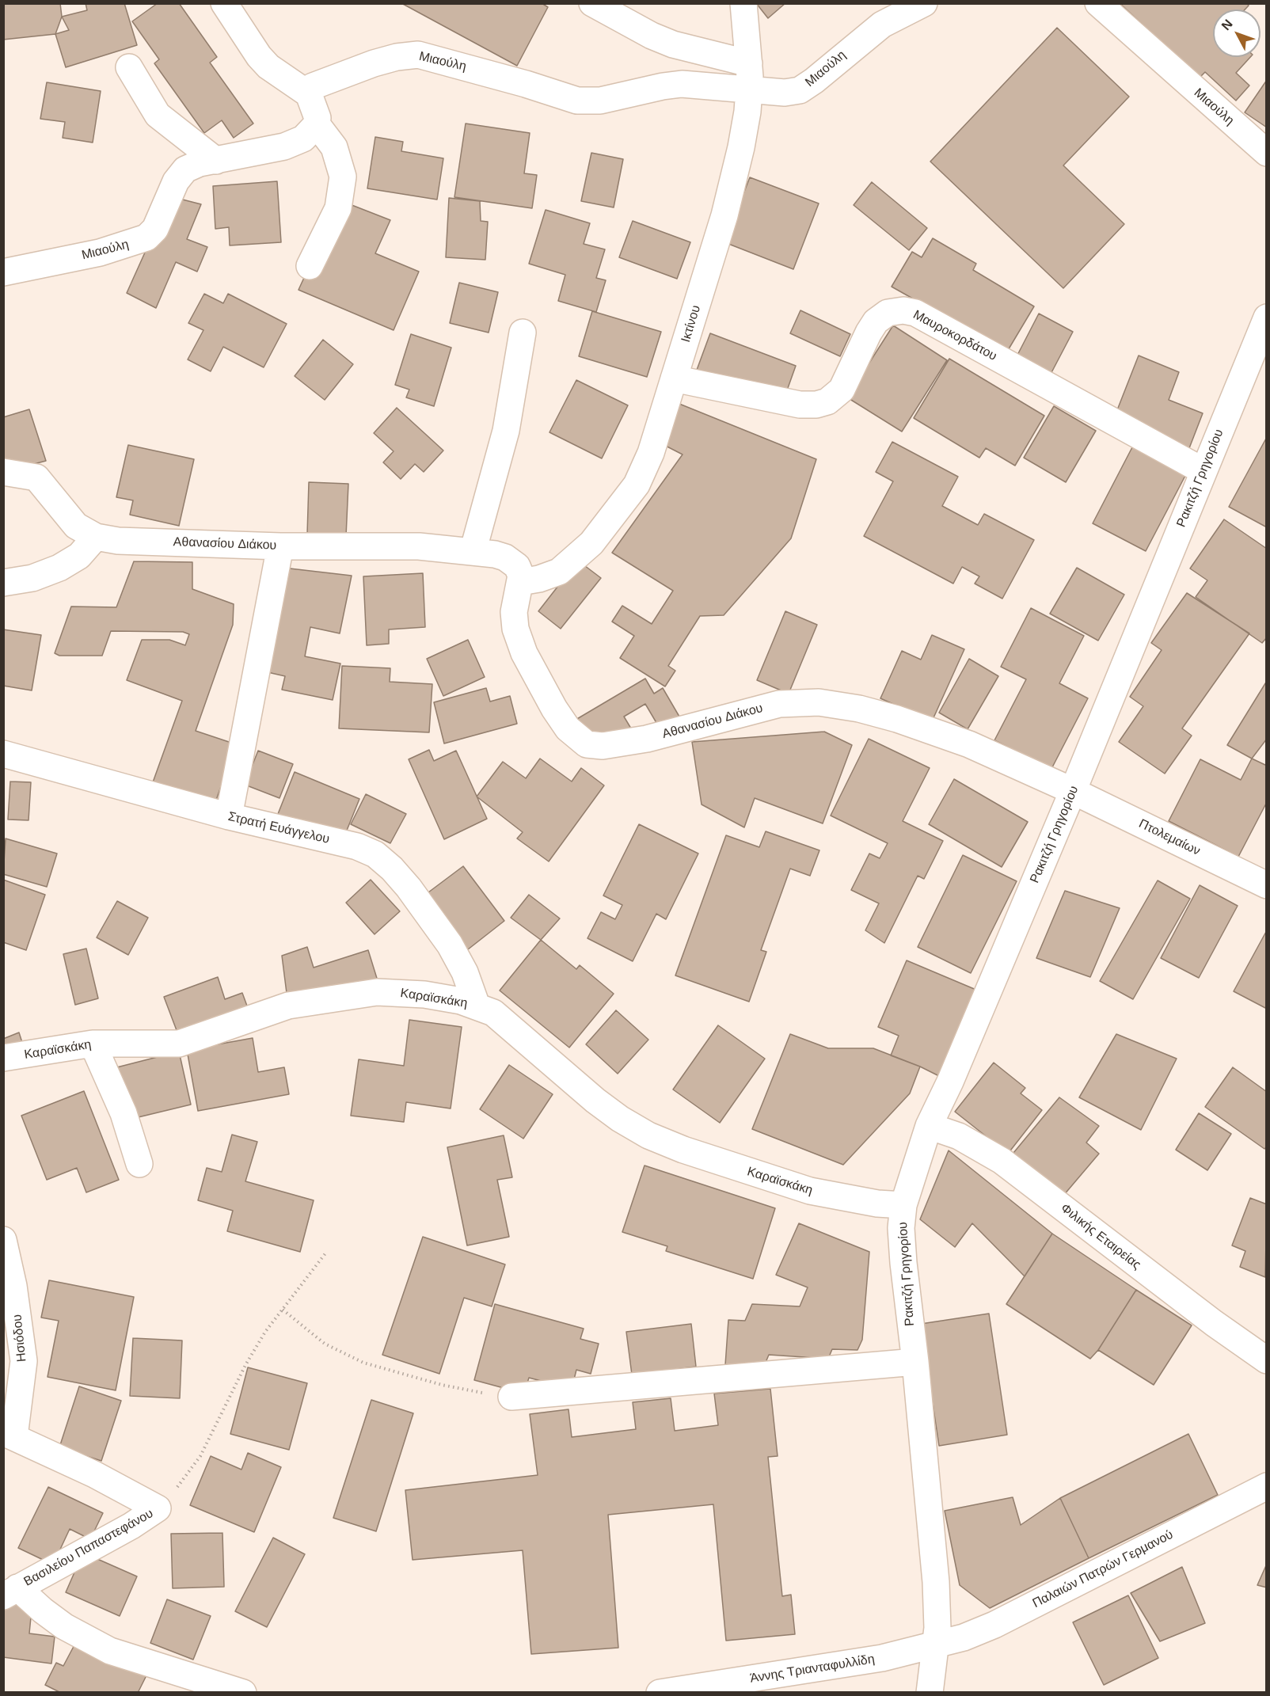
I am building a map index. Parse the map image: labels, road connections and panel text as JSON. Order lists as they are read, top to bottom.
{
  "streets": {
    "street": [
      "Μιαούλη",
      "Ικτίνου",
      "Μαυροκορδάτου",
      "Ρακιτζή Γρηγορίου",
      "Αθανασίου Διάκου",
      "Στρατή Ευάγγελου",
      "Πτολεμαίων",
      "Καραϊσκάκη",
      "Φιλικής Εταιρείας",
      "Ησιόδου",
      "Βασιλείου Παπαστεφάνου",
      "Παλαιών Πατρών Γερμανού",
      "Άννης Τριανταφυλλίδη"
    ]
  },
  "crossings": [
    ["Μιαούλη", "Ικτίνου"],
    ["Ικτίνου", "Μαυροκορδάτου"],
    ["Ικτίνου", "Αθανασίου Διάκου"],
    ["Μαυροκορδάτου", "Ρακιτζή Γρηγορίου"],
    ["Ρακιτζή Γρηγορίου", "Αθανασίου Διάκου"],
    ["Ρακιτζή Γρηγορίου", "Πτολεμαίων"],
    ["Ρακιτζή Γρηγορίου", "Καραϊσκάκη"],
    ["Ρακιτζή Γρηγορίου", "Φιλικής Εταιρείας"],
    ["Ρακιτζή Γρηγορίου", "Παλαιών Πατρών Γερμανού"],
    ["Ρακιτζή Γρηγορίου", "Άννης Τριανταφυλλίδη"],
    ["Αθανασίου Διάκου", "Πτολεμαίων"],
    ["Στρατή Ευάγγελου", "Καραϊσκάκη"],
    ["Ησιόδου", "Βασιλείου Παπαστεφάνου"],
    ["Παλαιών Πατρών Γερμανού", "Άννης Τριανταφυλλίδη"]
  ],
  "north": "top left"
}
